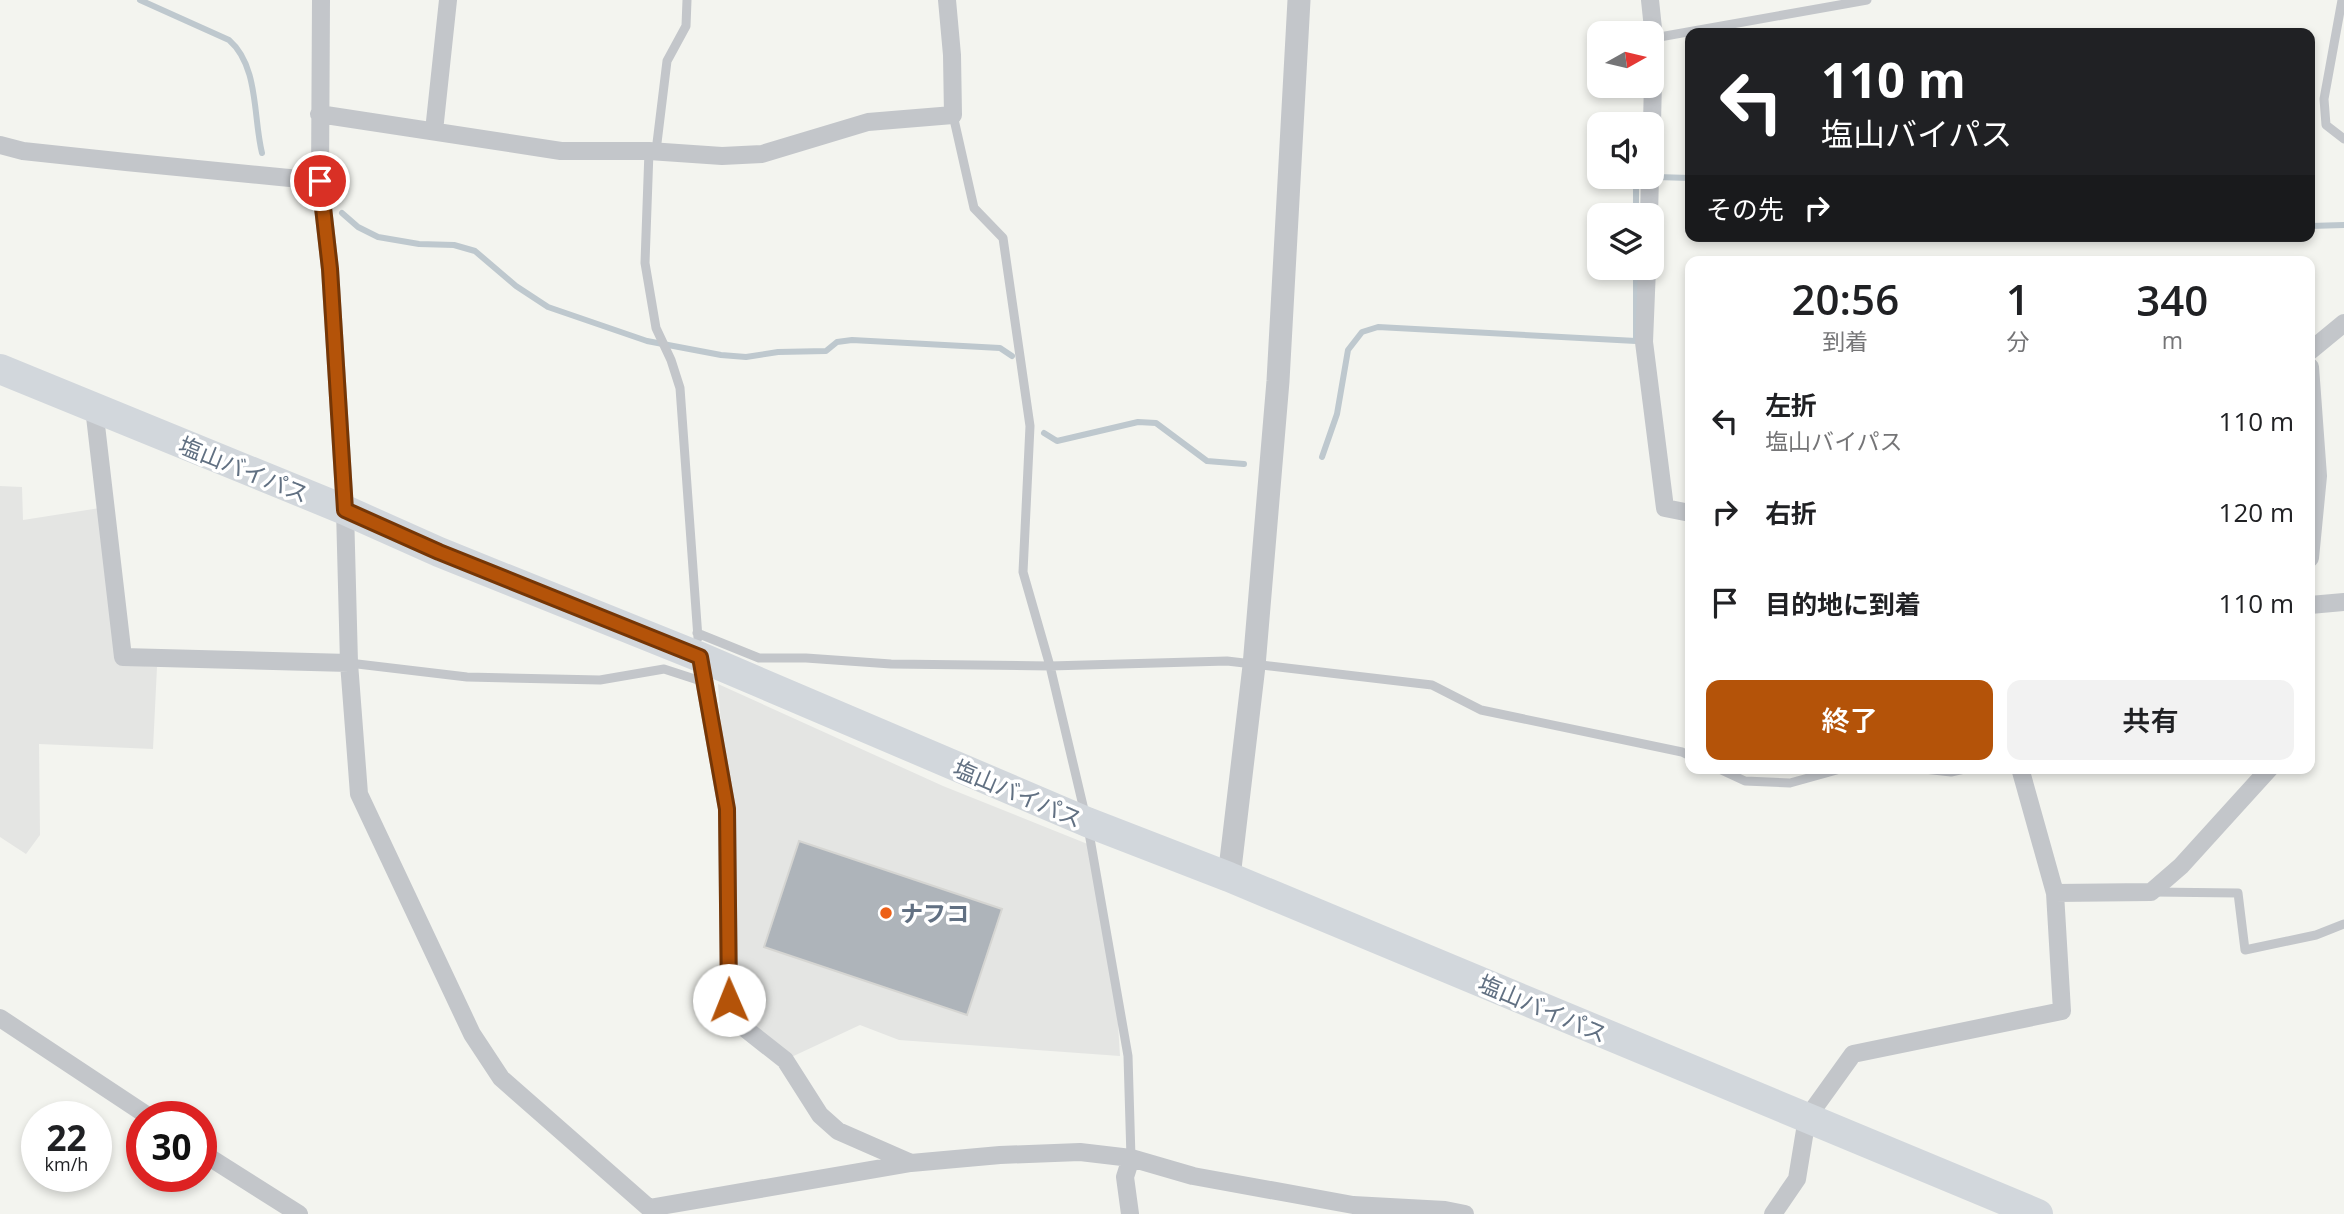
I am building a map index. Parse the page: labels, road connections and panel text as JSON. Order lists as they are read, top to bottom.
{
  "streets": {
    "highway": ["塩山バイパス"]
  },
  "places": ["ナフコ"],
  "north": "right",
  "page": {
    "turn": ["110 m", "塩山バイパス"],
    "then": "その先",
    "eta": [
      "20:56",
      "到着",
      "1",
      "分",
      "340",
      "m"
    ],
    "list": [
      {
        "name": "左折",
        "note": "塩山バイパス",
        "value": "110 m"
      },
      {
        "name": "右折",
        "value": "120 m"
      },
      {
        "name": "目的地に到着",
        "value": "110 m"
      }
    ],
    "buttons": ["終了", "共有"],
    "speed": "22 km/h",
    "limit": "30"
  }
}
